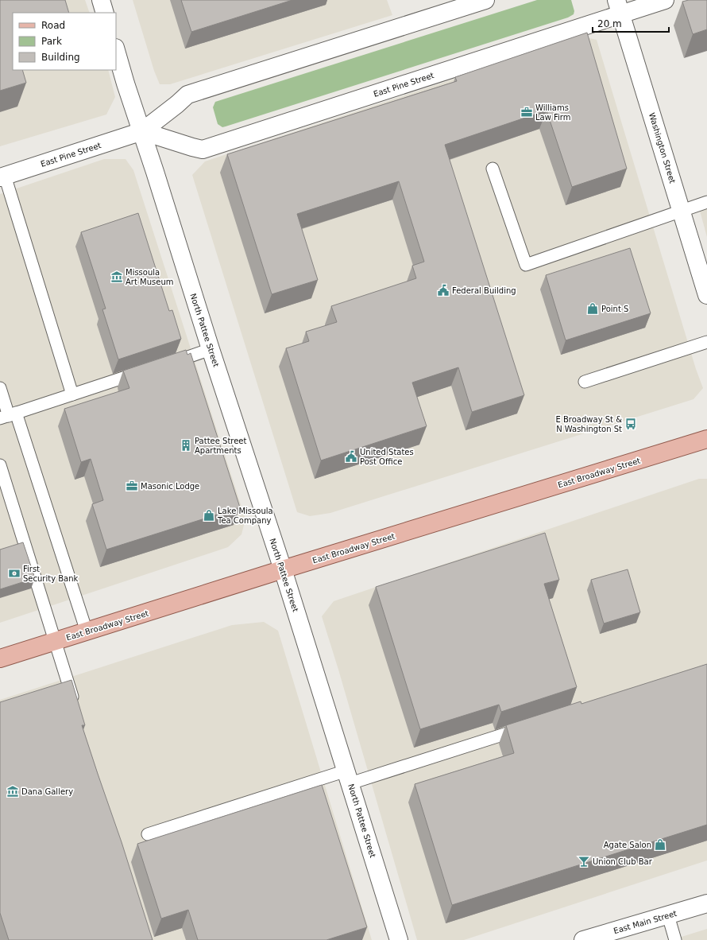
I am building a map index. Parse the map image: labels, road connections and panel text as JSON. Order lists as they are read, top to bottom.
{
  "streets": {
    "main road": ["East Broadway Street"],
    "street": [
      "East Pine Street",
      "Washington Street",
      "North Pattee Street",
      "East Main Street"
    ]
  },
  "crossings": [
    ["East Pine Street", "Washington Street"],
    ["East Pine Street", "North Pattee Street"],
    ["North Pattee Street", "East Broadway Street"]
  ],
  "places": {
    "office": ["Williams Law Firm", "Masonic Lodge"],
    "museum": ["Missoula Art Museum", "Dana Gallery"],
    "public building": ["Federal Building", "United States Post Office"],
    "shop": ["Point S", "Lake Missoula Tea Company", "Agate Salon"],
    "bus stop": ["E Broadway St & N Washington St"],
    "building": ["Pattee Street Apartments"],
    "bank": ["First Security Bank"],
    "bar": ["Union Club Bar"]
  },
  "legend": ["Road", "Park", "Building"],
  "scale_bar": "20 m"
}
